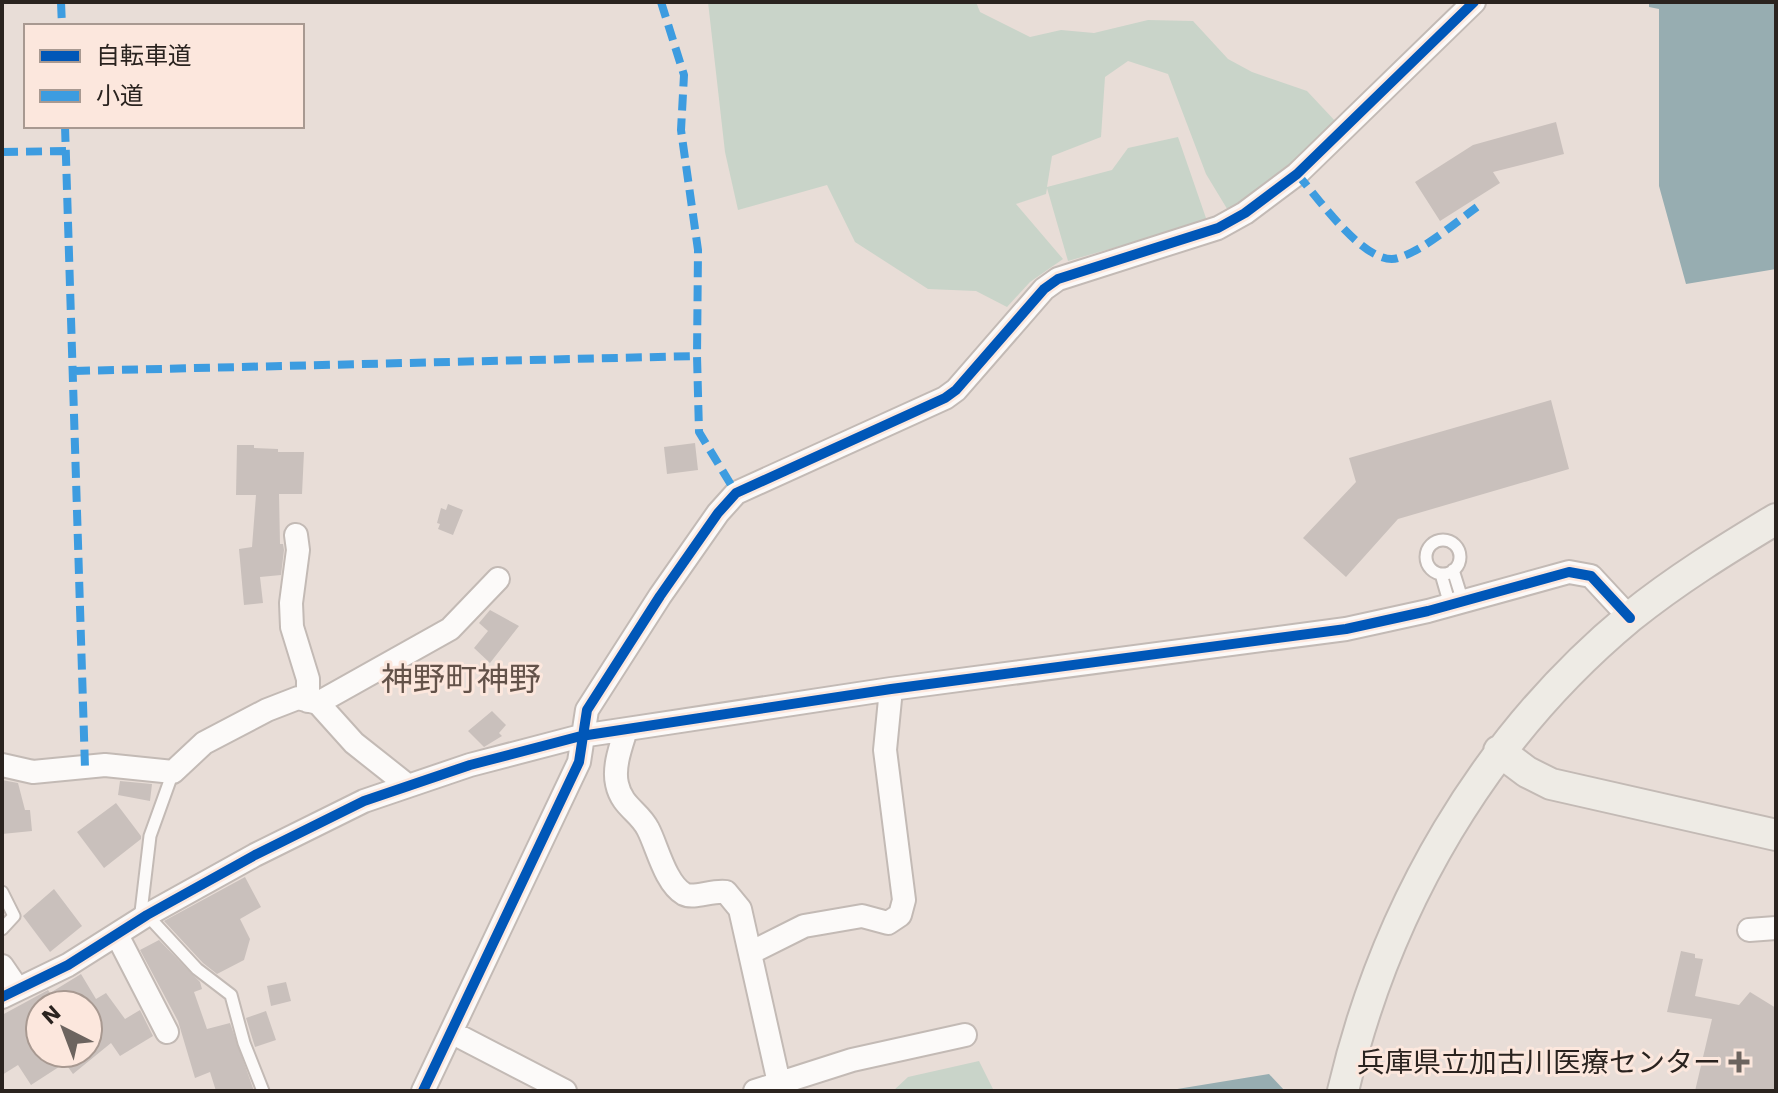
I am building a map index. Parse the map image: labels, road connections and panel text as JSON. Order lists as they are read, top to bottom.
{
  "districts": ["神野町神野"],
  "places": {
    "health": ["兵庫県立加古川医療センター"]
  },
  "legend": ["自転車道", "小道"],
  "north": "top left"
}
